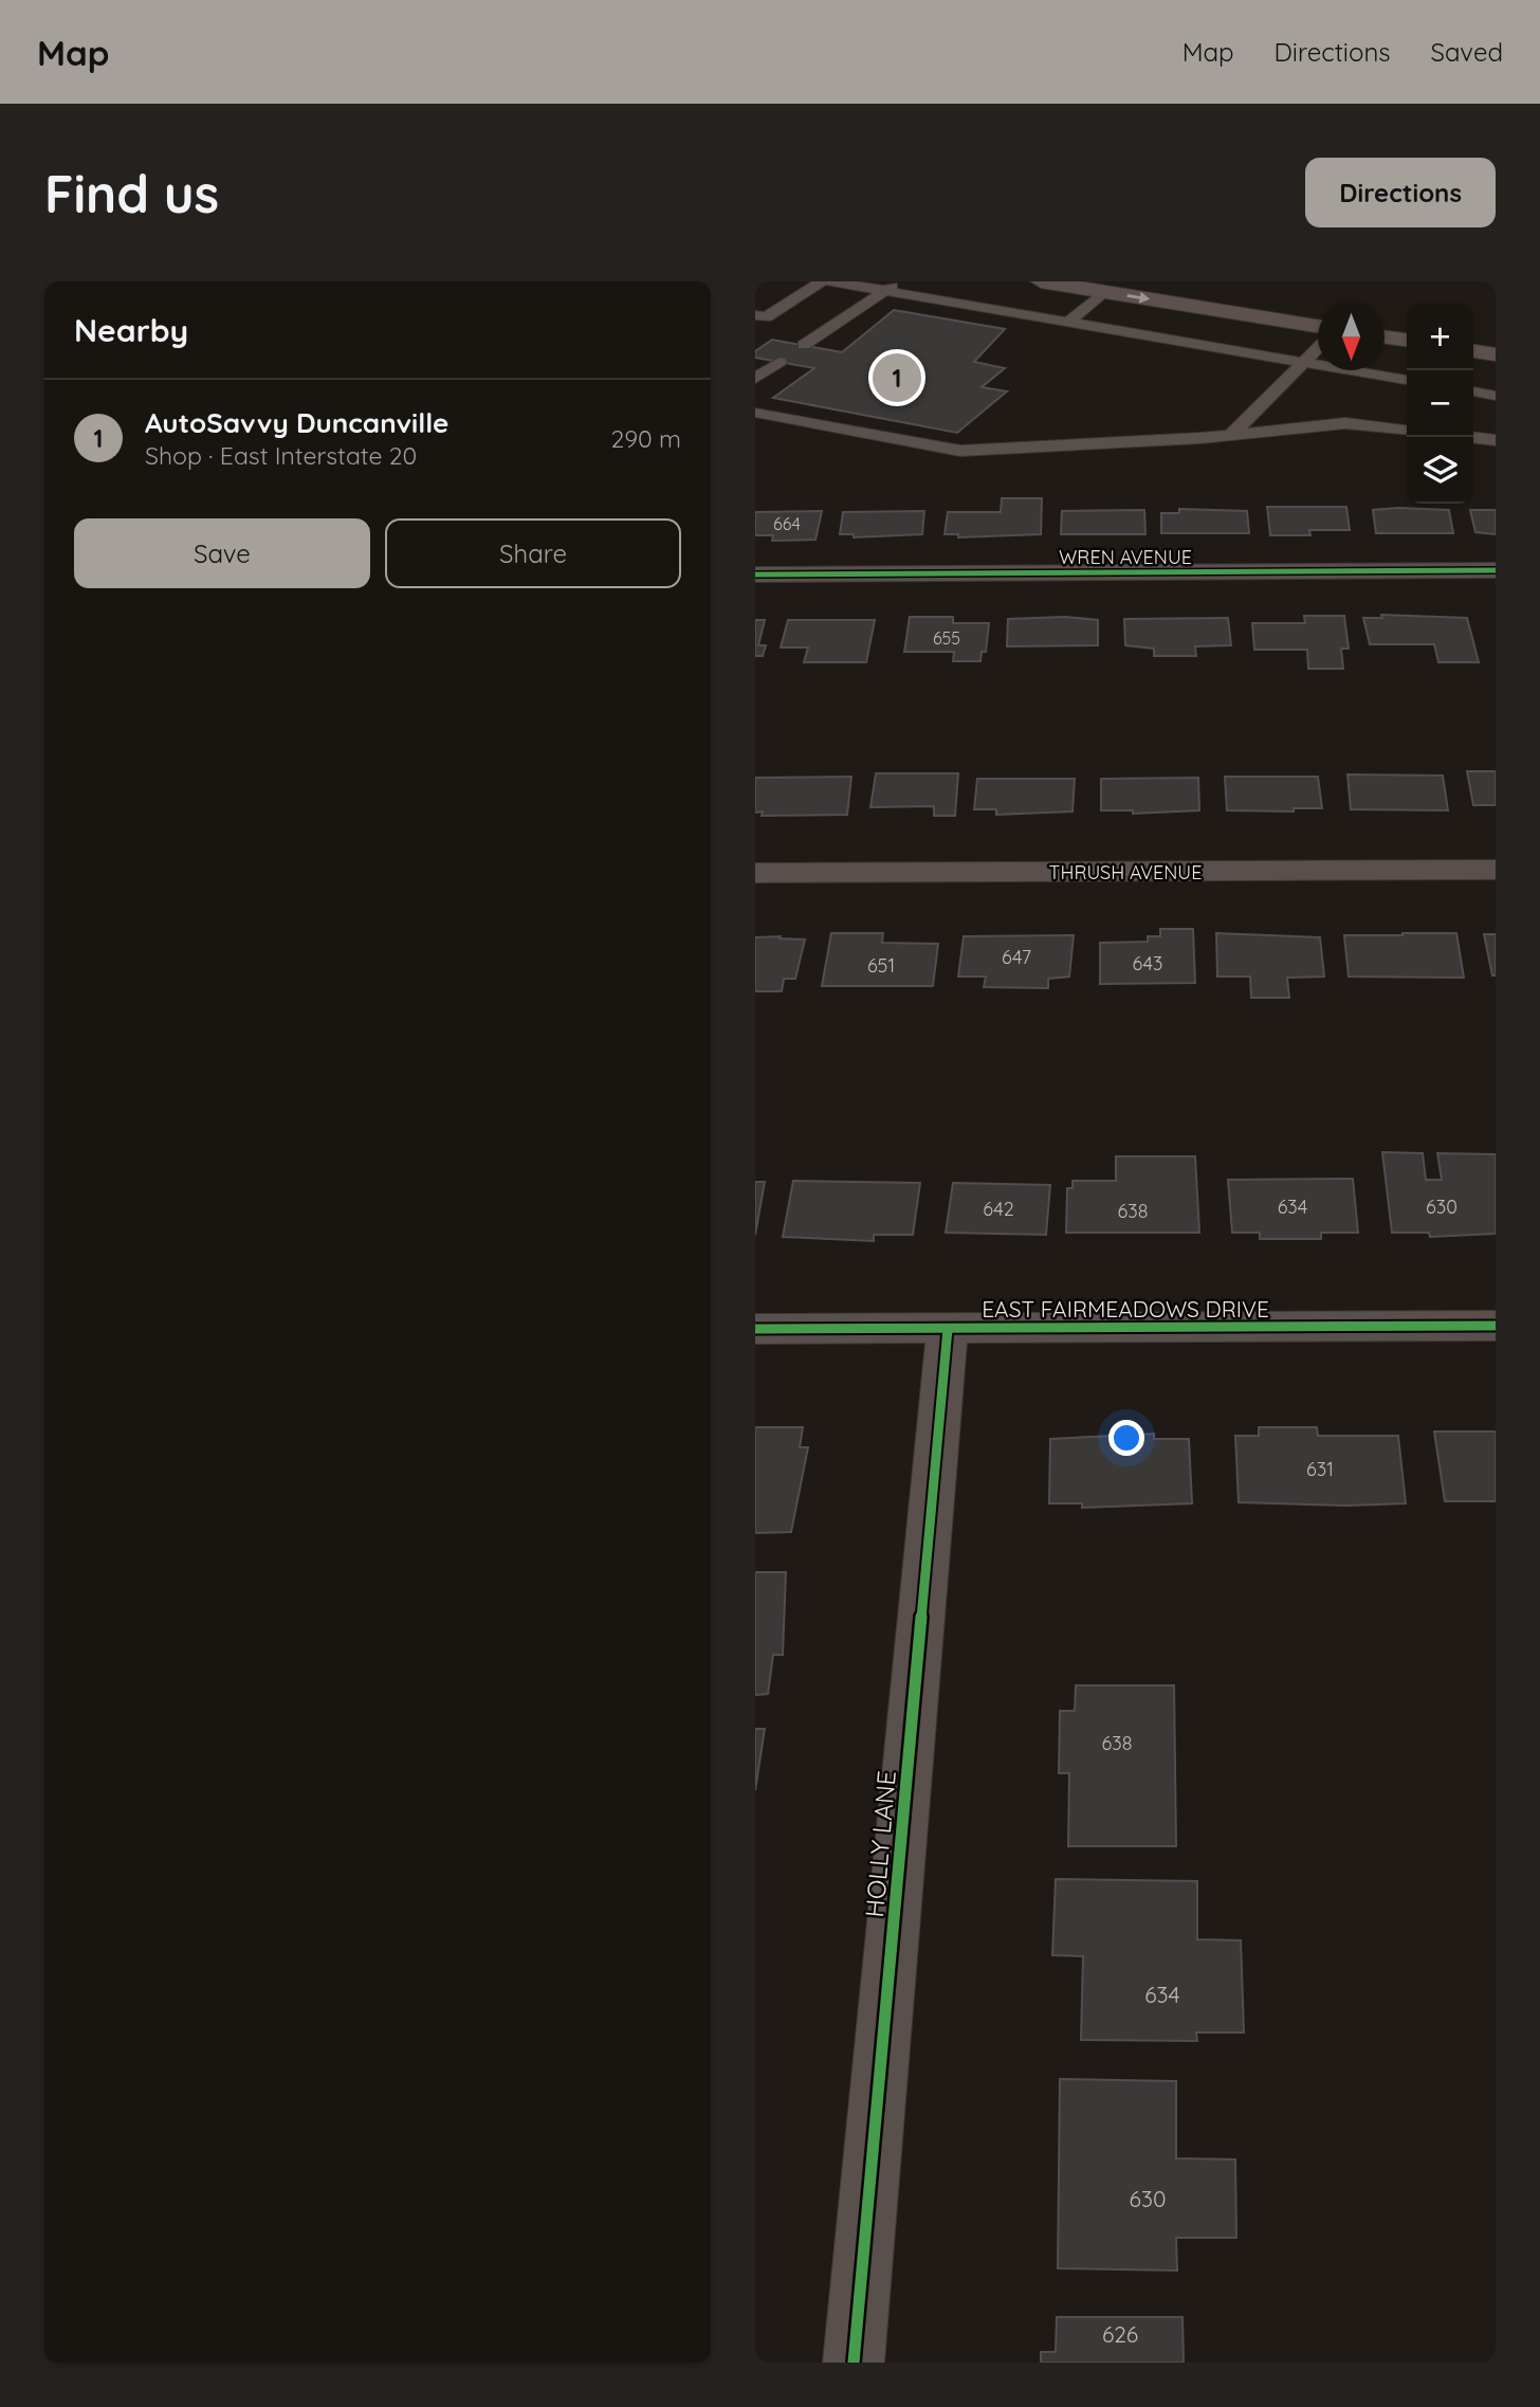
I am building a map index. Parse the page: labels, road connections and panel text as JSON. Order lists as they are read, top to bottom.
{
  "streets": {
    "street": [
      "WREN AVENUE",
      "THRUSH AVENUE",
      "EAST FAIRMEADOWS DRIVE",
      "HOLLY LANE"
    ]
  },
  "crossings": [
    ["EAST FAIRMEADOWS DRIVE", "HOLLY LANE"]
  ],
  "house_numbers": [
    "664",
    "655",
    "647",
    "643",
    "651",
    "634",
    "630",
    "642",
    "638",
    "631",
    "638",
    "634",
    "630",
    "626"
  ],
  "north": "bottom",
  "page": {
    "header": "Map",
    "nav": ["Map", "Directions", "Saved"],
    "buttons": [
      "Directions",
      ["Save", "Share"]
    ],
    "title": "Find us",
    "heading": "Nearby",
    "map_buttons": ["+", "−"],
    "pins": "1",
    "list": [
      {
        "mark": "1",
        "name": "AutoSavvy Duncanville",
        "note": "Shop · East Interstate 20",
        "value": "290 m"
      }
    ]
  }
}
